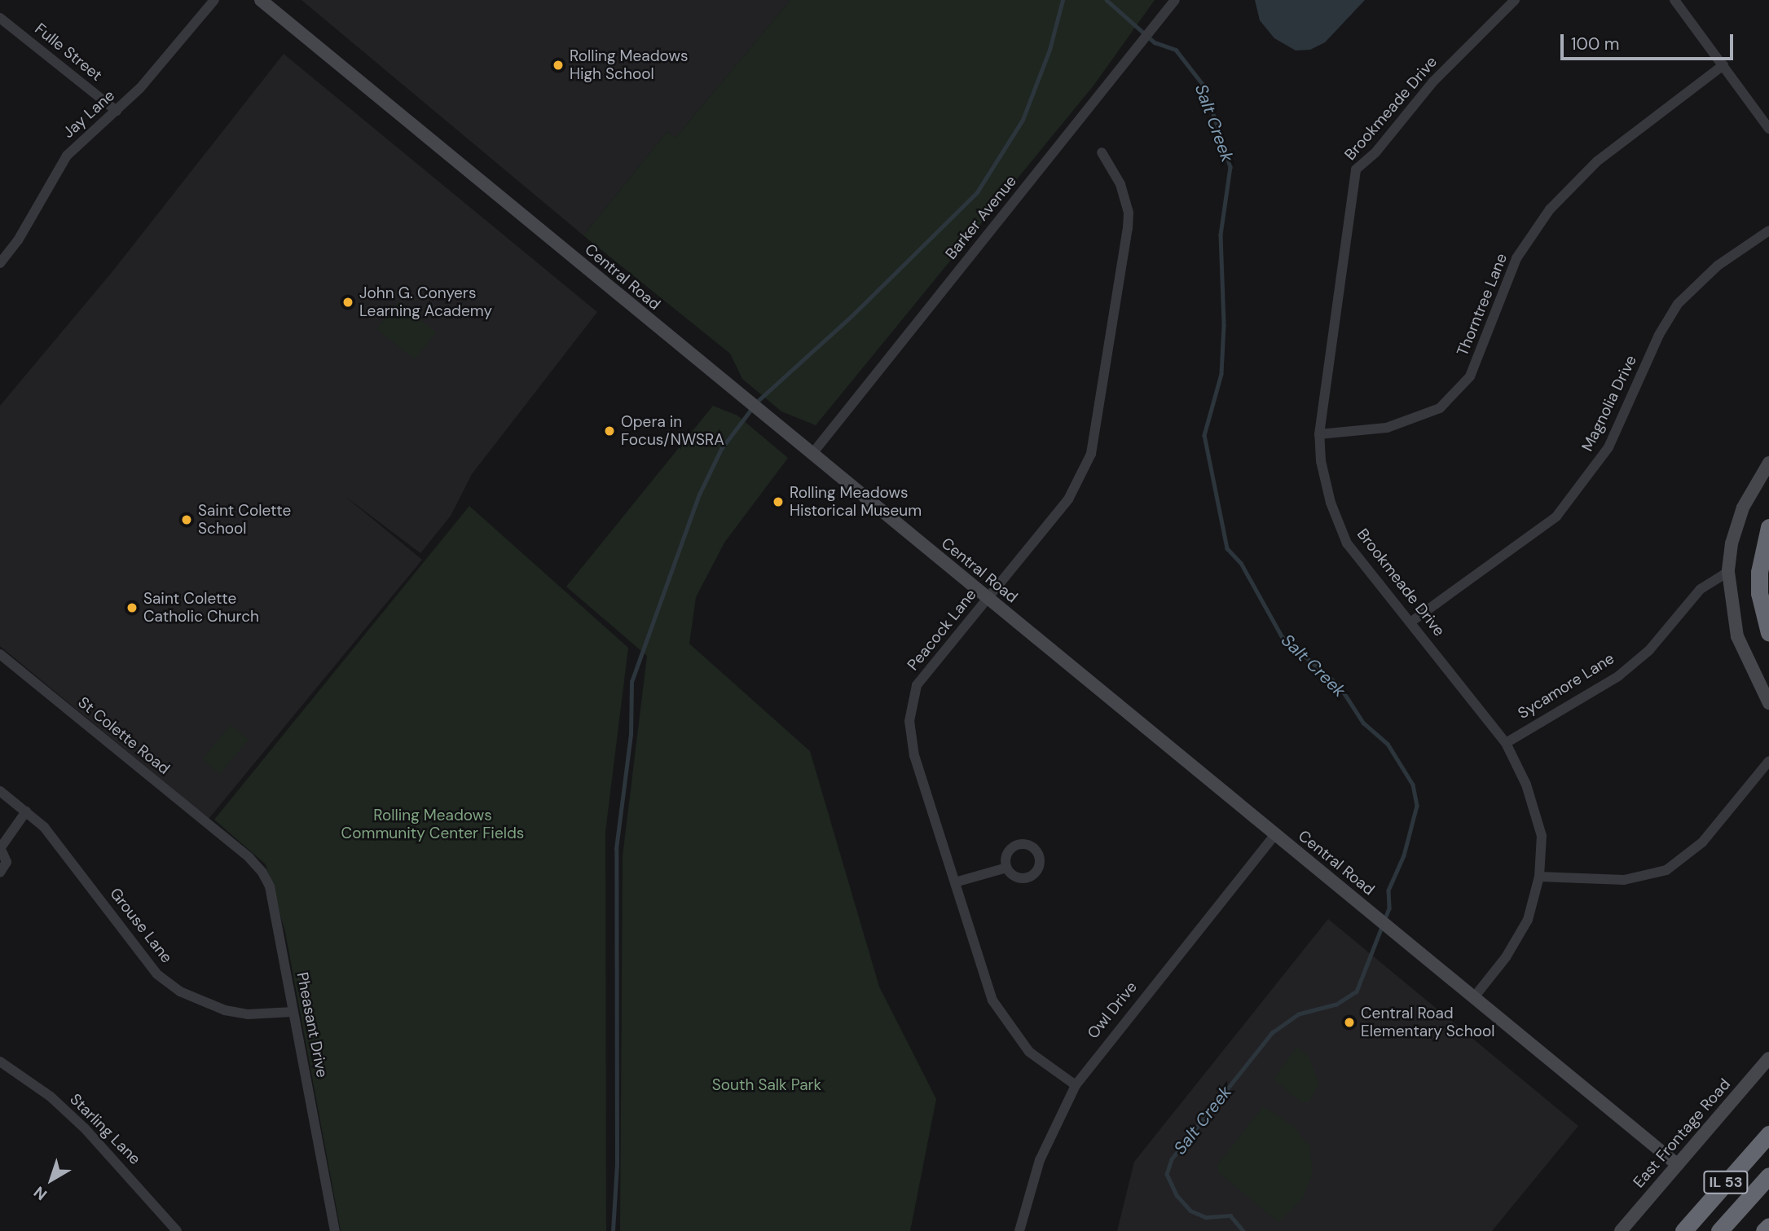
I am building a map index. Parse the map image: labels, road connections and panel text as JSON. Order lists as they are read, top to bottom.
{
  "streets": {
    "highway": ["IL 53"],
    "street": [
      "Fulle Street",
      "Brookmeade Drive",
      "Jay Lane",
      "Barker Avenue",
      "Central Road",
      "Thorntree Lane",
      "Magnolia Drive",
      "Peacock Lane",
      "Sycamore Lane",
      "St Colette Road",
      "Grouse Lane",
      "Owl Drive",
      "Pheasant Drive",
      "Starling Lane",
      "East Frontage Road"
    ]
  },
  "crossings": [
    ["Fulle Street", "Jay Lane"],
    ["Brookmeade Drive", "Central Road"],
    ["Brookmeade Drive", "Thorntree Lane"],
    ["Brookmeade Drive", "Magnolia Drive"],
    ["Brookmeade Drive", "Sycamore Lane"],
    ["Barker Avenue", "Central Road"],
    ["Central Road", "Peacock Lane"],
    ["Central Road", "Owl Drive"],
    ["Central Road", "East Frontage Road"],
    ["Peacock Lane", "Owl Drive"],
    ["St Colette Road", "Pheasant Drive"],
    ["Grouse Lane", "Pheasant Drive"]
  ],
  "water": ["Salt Creek"],
  "parks": ["Rolling Meadows Community Center Fields", "South Salk Park"],
  "places": [
    "Rolling Meadows High School",
    "John G. Conyers Learning Academy",
    "Opera in Focus/NWSRA",
    "Rolling Meadows Historical Museum",
    "Saint Colette School",
    "Saint Colette Catholic Church",
    "Central Road Elementary School"
  ],
  "scale_bar": "100 m",
  "north": "bottom left"
}
